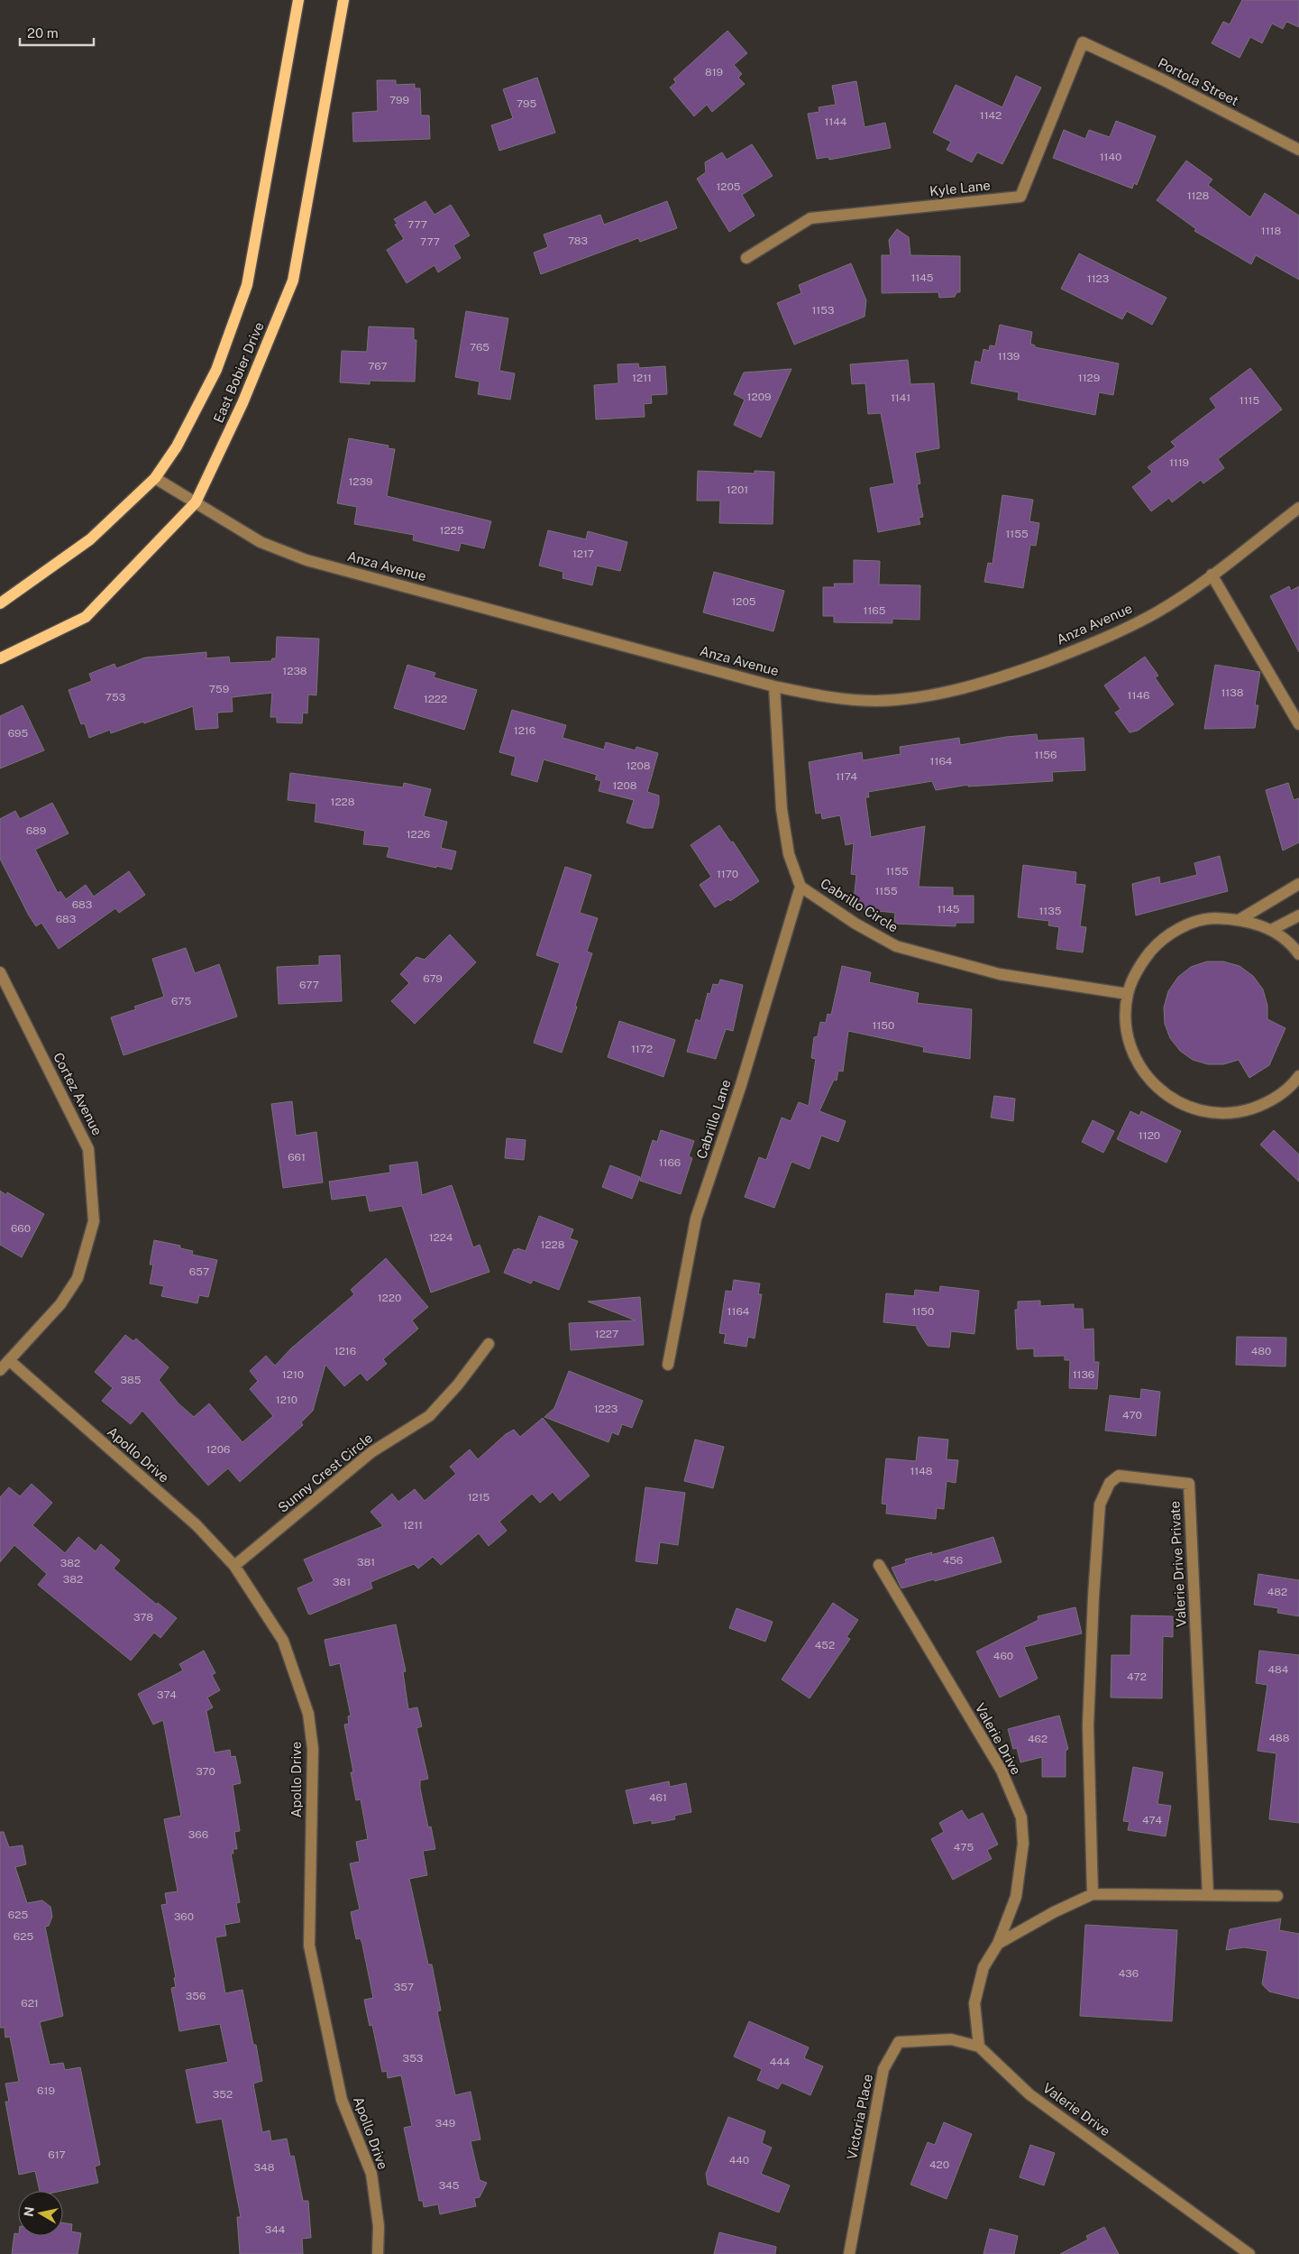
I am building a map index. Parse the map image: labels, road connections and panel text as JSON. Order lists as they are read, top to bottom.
{
  "streets": {
    "main road": ["East Bobier Drive"],
    "street": [
      "Portola Street",
      "Kyle Lane",
      "Anza Avenue",
      "Cabrillo Circle",
      "Cortez Avenue",
      "Cabrillo Lane",
      "Apollo Drive",
      "Sunny Crest Circle",
      "Valerie Drive Private",
      "Valerie Drive",
      "Victoria Place"
    ]
  },
  "crossings": [
    ["Portola Street", "Kyle Lane"],
    ["East Bobier Drive", "Anza Avenue"],
    ["Anza Avenue", "Cabrillo Circle"],
    ["Cabrillo Circle", "Cabrillo Lane"],
    ["Cortez Avenue", "Apollo Drive"],
    ["Apollo Drive", "Sunny Crest Circle"],
    ["Valerie Drive Private", "Valerie Drive"],
    ["Valerie Drive", "Victoria Place"]
  ],
  "house_numbers": [
    "819",
    "799",
    "795",
    "1142",
    "1144",
    "1140",
    "1205",
    "1128",
    "777",
    "1118",
    "783",
    "777",
    "1145",
    "1123",
    "1153",
    "765",
    "1139",
    "767",
    "1211",
    "1129",
    "1209",
    "1141",
    "1115",
    "1119",
    "1239",
    "1201",
    "1225",
    "1155",
    "1217",
    "1205",
    "1165",
    "1238",
    "759",
    "1138",
    "1146",
    "753",
    "1222",
    "1216",
    "695",
    "1156",
    "1164",
    "1208",
    "1174",
    "1208",
    "1228",
    "689",
    "1226",
    "1155",
    "1170",
    "1155",
    "683",
    "1145",
    "1135",
    "683",
    "679",
    "677",
    "675",
    "1150",
    "1172",
    "1120",
    "661",
    "1166",
    "660",
    "1224",
    "1228",
    "657",
    "1220",
    "1164",
    "1150",
    "1227",
    "1216",
    "480",
    "1210",
    "1136",
    "385",
    "1210",
    "1223",
    "470",
    "1206",
    "1148",
    "1215",
    "1211",
    "456",
    "381",
    "382",
    "382",
    "381",
    "482",
    "378",
    "452",
    "460",
    "484",
    "472",
    "374",
    "488",
    "462",
    "370",
    "461",
    "474",
    "366",
    "475",
    "625",
    "360",
    "625",
    "436",
    "357",
    "356",
    "621",
    "353",
    "444",
    "619",
    "352",
    "349",
    "617",
    "440",
    "420",
    "348",
    "345",
    "344"
  ],
  "scale_bar": "20 m",
  "north": "left"
}
